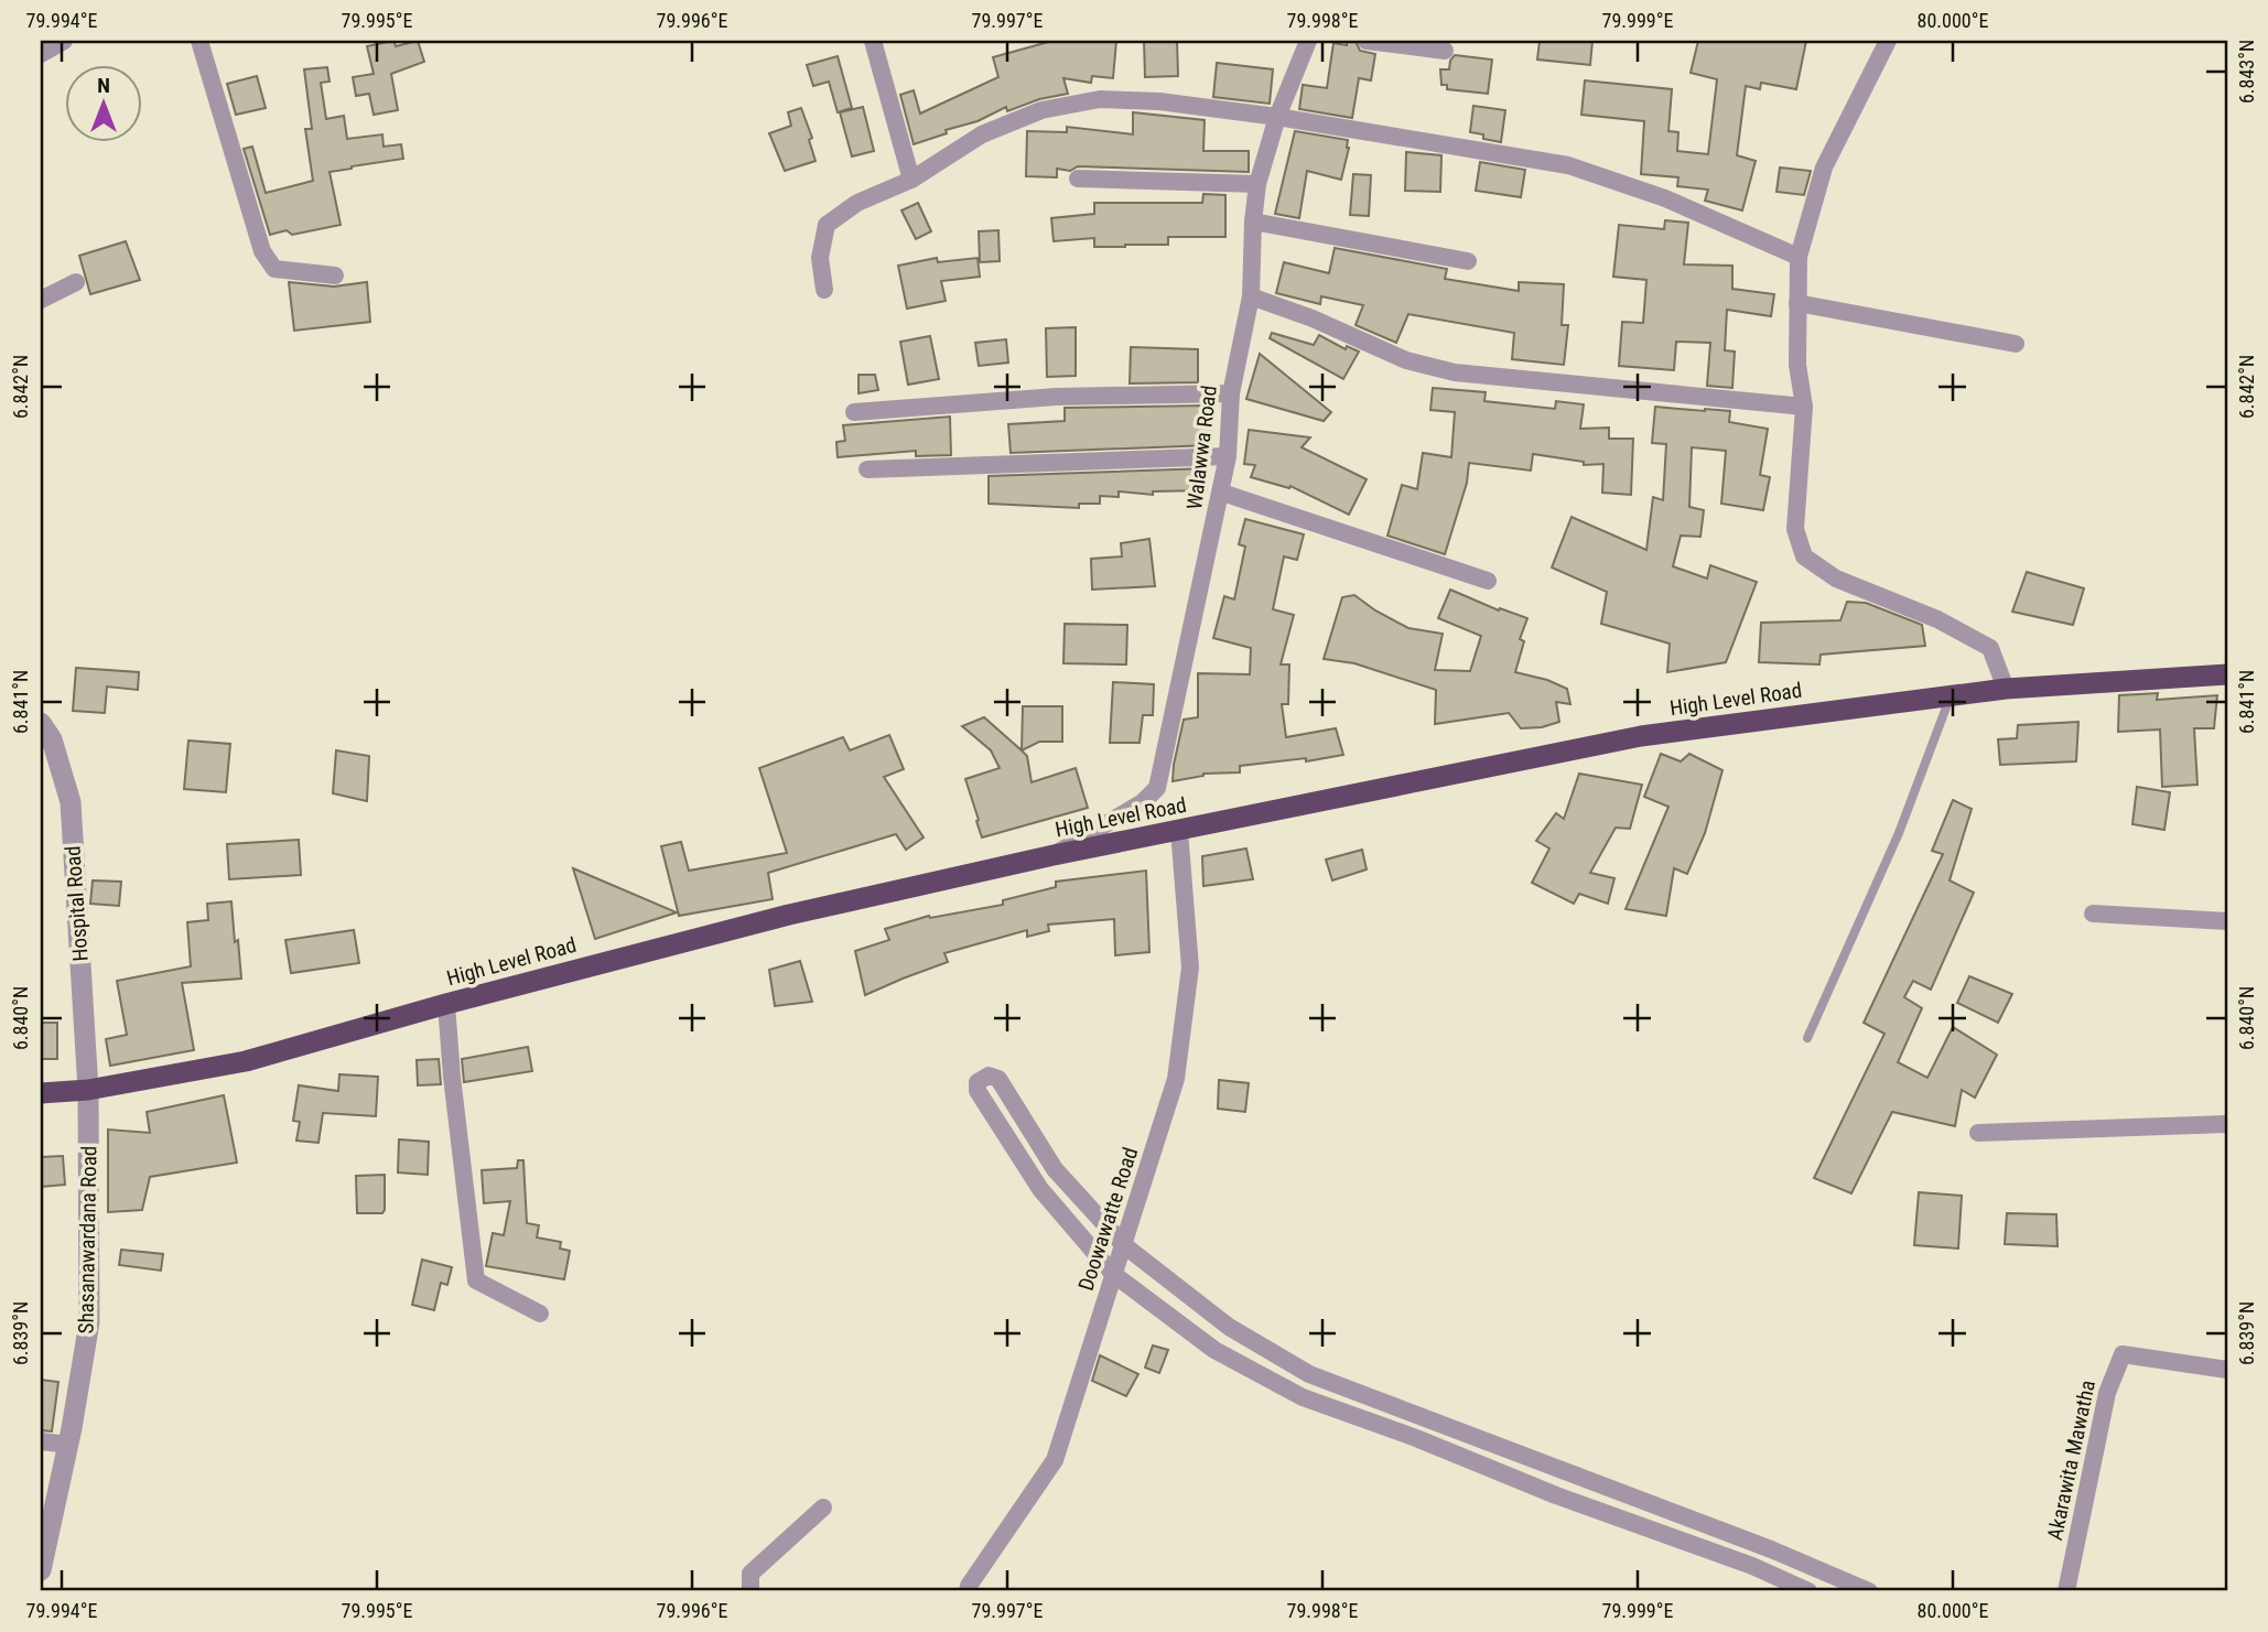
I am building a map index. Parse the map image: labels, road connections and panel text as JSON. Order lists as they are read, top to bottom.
{
  "streets": {
    "highway": ["High Level Road"],
    "street": [
      "Walawwa Road",
      "Hospital Road",
      "Doowawatte Road",
      "Shasanawardana Road",
      "Akarawita Mawatha"
    ]
  },
  "crossings": [
    ["Walawwa Road", "High Level Road"],
    ["High Level Road", "Hospital Road"],
    ["High Level Road", "Doowawatte Road"],
    ["High Level Road", "Shasanawardana Road"],
    ["Hospital Road", "Shasanawardana Road"]
  ],
  "north": "top",
  "coordinates": [
    "79.994°E",
    "79.995°E",
    "79.996°E",
    "79.997°E",
    "79.998°E",
    "79.999°E",
    "80.000°E",
    "6.843°N",
    "6.842°N",
    "6.841°N",
    "6.840°N",
    "6.839°N"
  ]
}
